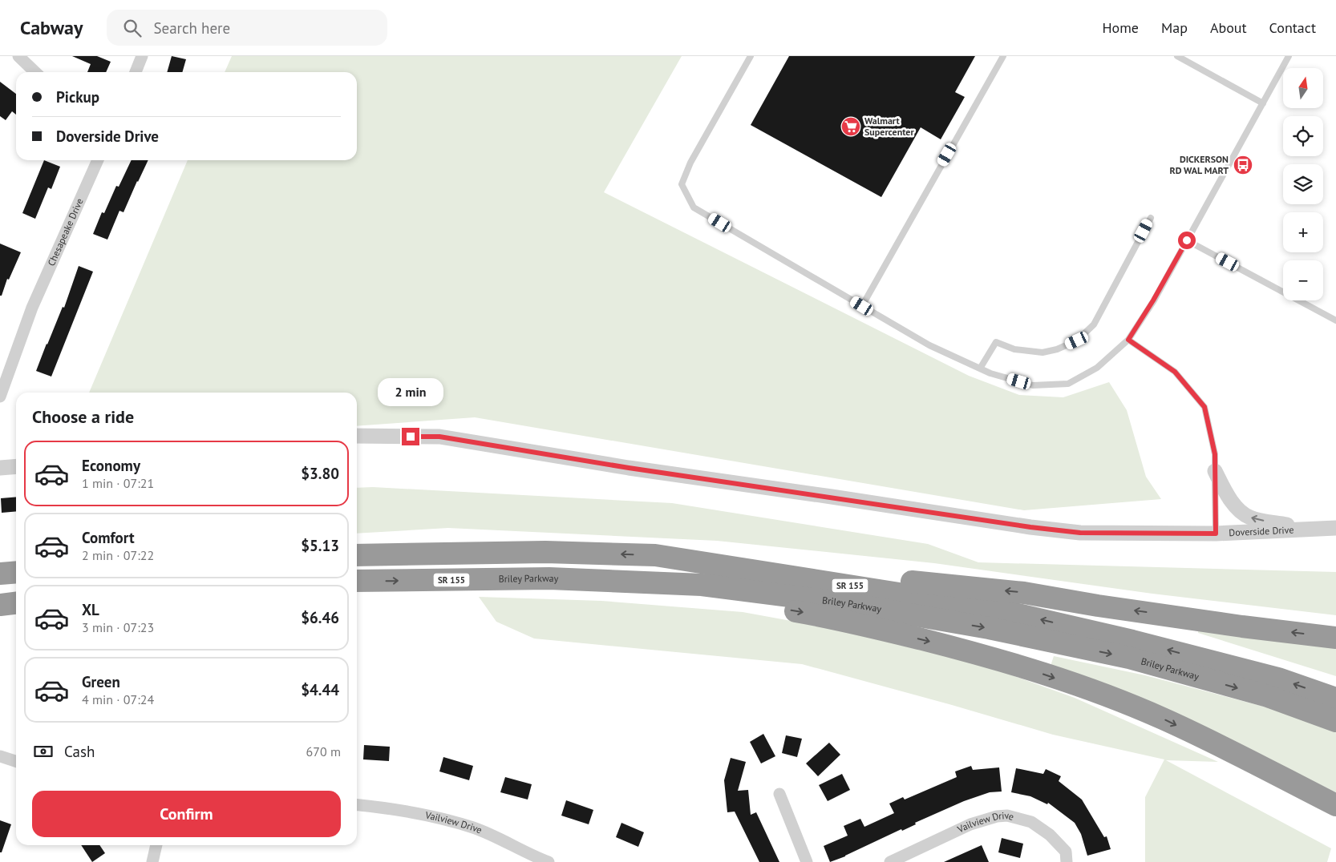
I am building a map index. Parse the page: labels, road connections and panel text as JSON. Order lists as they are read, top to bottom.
{
  "streets": {
    "highway": ["Briley Parkway", "SR 155"],
    "street": ["Chesapeake Drive", "Doverside Drive", "Vailview Drive"]
  },
  "places": {
    "supermarket": ["Walmart Supercenter"],
    "bus stop": ["DICKERSON RD WAL MART"]
  },
  "north": "top",
  "page": {
    "header": "Cabway",
    "search": "Search here",
    "nav": [
      "Home",
      "Map",
      "About",
      "Contact"
    ],
    "map_buttons": ["+", "−"],
    "banner": ["Pickup", "Doverside Drive"],
    "bubble": "2 min",
    "heading": "Choose a ride",
    "list": [
      {
        "name": "Economy",
        "note": "1 min · 07:21",
        "value": "$3.80"
      },
      {
        "name": "Comfort",
        "note": "2 min · 07:22",
        "value": "$5.13"
      },
      {
        "name": "XL",
        "note": "3 min · 07:23",
        "value": "$6.46"
      },
      {
        "name": "Green",
        "note": "4 min · 07:24",
        "value": "$4.44"
      }
    ],
    "pay": ["Cash", "670 m"],
    "buttons": "Confirm"
  }
}
